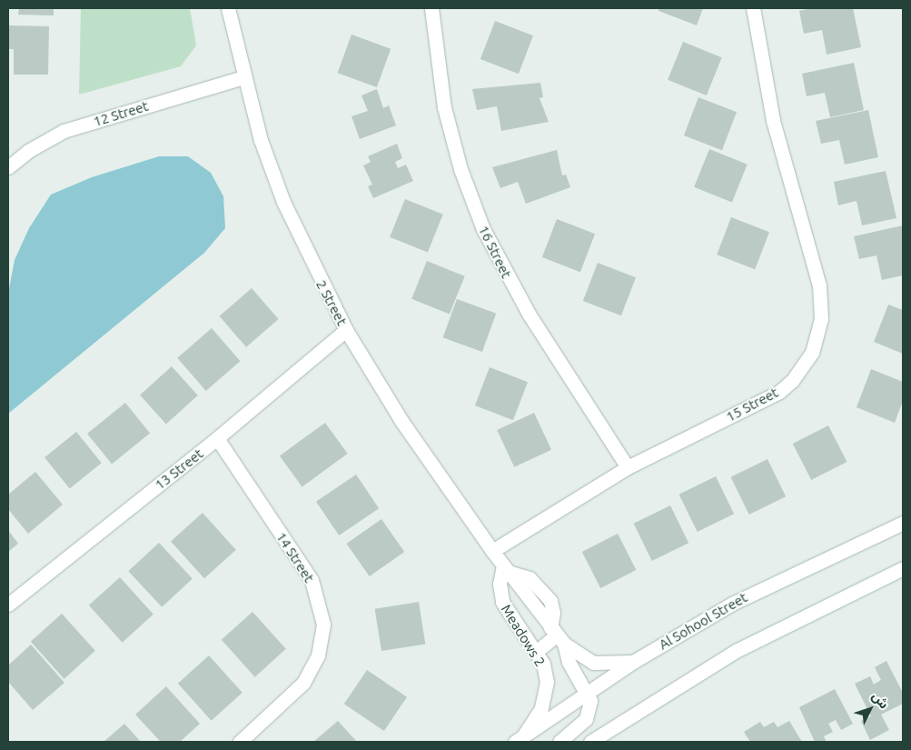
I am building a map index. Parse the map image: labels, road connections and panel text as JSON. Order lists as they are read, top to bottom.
{
  "streets": {
    "street": [
      "12 Street",
      "16 Street",
      "2 Street",
      "15 Street",
      "13 Street",
      "14 Street",
      "Al Sohool Street",
      "Meadows 2"
    ]
  },
  "crossings": [
    ["12 Street", "2 Street"],
    ["16 Street", "15 Street"],
    ["2 Street", "15 Street"],
    ["2 Street", "13 Street"],
    ["2 Street", "Meadows 2"],
    ["13 Street", "14 Street"],
    ["Al Sohool Street", "Meadows 2"]
  ],
  "north": "top right"
}
